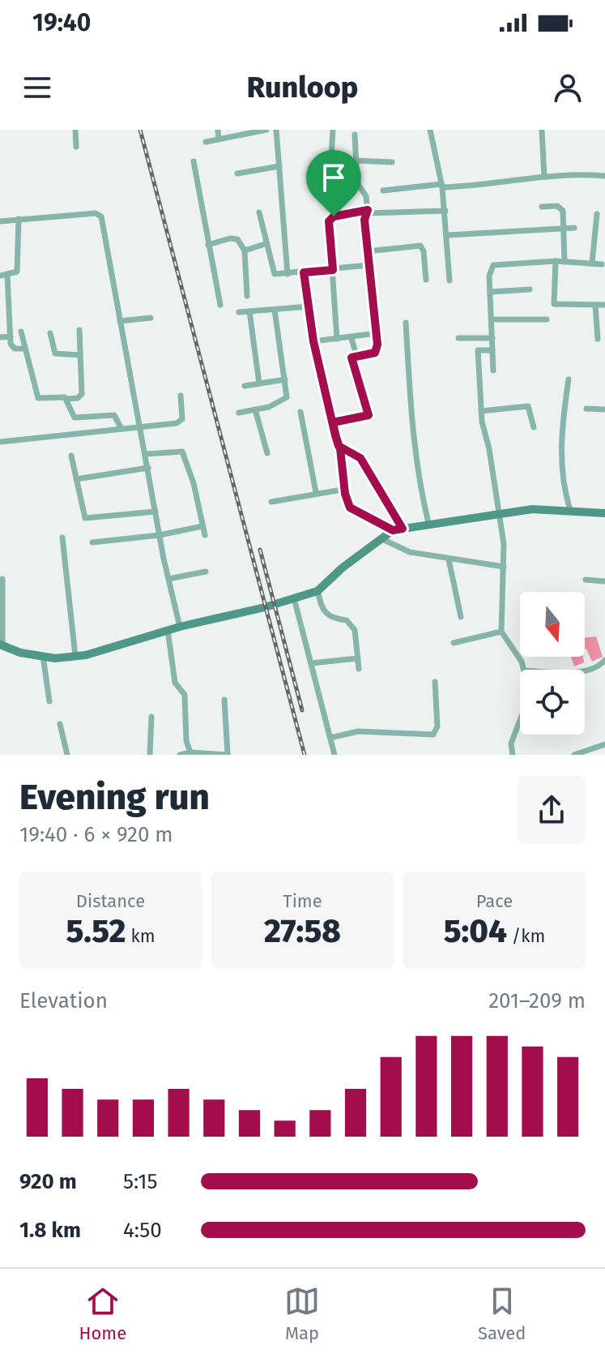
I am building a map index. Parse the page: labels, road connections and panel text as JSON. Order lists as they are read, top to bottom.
{
  "north": "bottom",
  "page": {
    "status": "19:40",
    "header": "Runloop",
    "heading": ["Evening run", "19:40 · 6 × 920 m"],
    "stats": [
      ["Distance", "5.52 km"],
      ["Time", "27:58"],
      ["Pace", "5:04 /km"]
    ],
    "chart": ["Elevation", "201–209 m"],
    "list": [
      {
        "name": "920 m",
        "note": "5:15"
      },
      {
        "name": "1.8 km",
        "note": "4:50"
      }
    ],
    "tabs": ["Home", "Map", "Saved"]
  }
}
